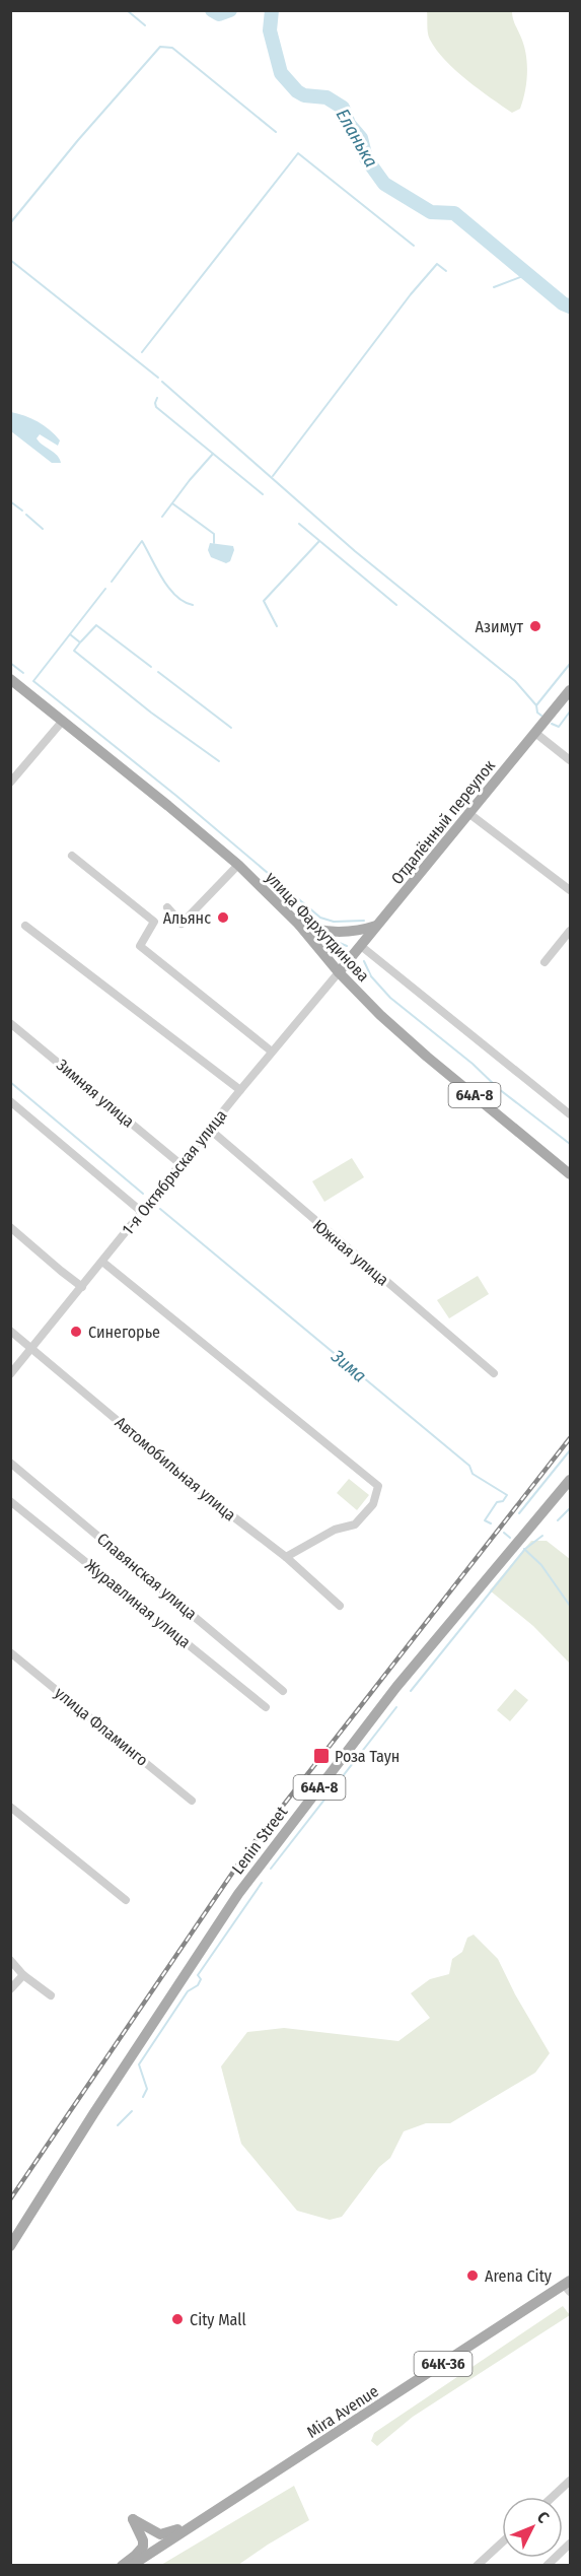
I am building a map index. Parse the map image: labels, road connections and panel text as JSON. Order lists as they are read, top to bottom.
{
  "streets": {
    "main road": [
      "Отдалённый переулок",
      "улица Фархутдинова",
      "64А-8",
      "Lenin Street",
      "64К-36",
      "Mira Avenue"
    ],
    "street": [
      "Зимняя улица",
      "1-я Октябрьская улица",
      "Южная улица",
      "Автомобильная улица",
      "Славянская улица",
      "Журавлиная улица",
      "улица Фламинго"
    ]
  },
  "crossings": [
    ["Отдалённый переулок", "улица Фархутдинова"],
    ["Отдалённый переулок", "1-я Октябрьская улица"],
    ["улица Фархутдинова", "1-я Октябрьская улица"],
    ["Зимняя улица", "1-я Октябрьская улица"],
    ["1-я Октябрьская улица", "Южная улица"],
    ["1-я Октябрьская улица", "Автомобильная улица"]
  ],
  "water": ["Еланька", "Зима"],
  "places": {
    "other": [
      "Азимут",
      "Альянс",
      "Синегорье",
      "Arena City",
      "City Mall"
    ],
    "transit": ["Роза Таун"]
  },
  "north": "top right"
}
